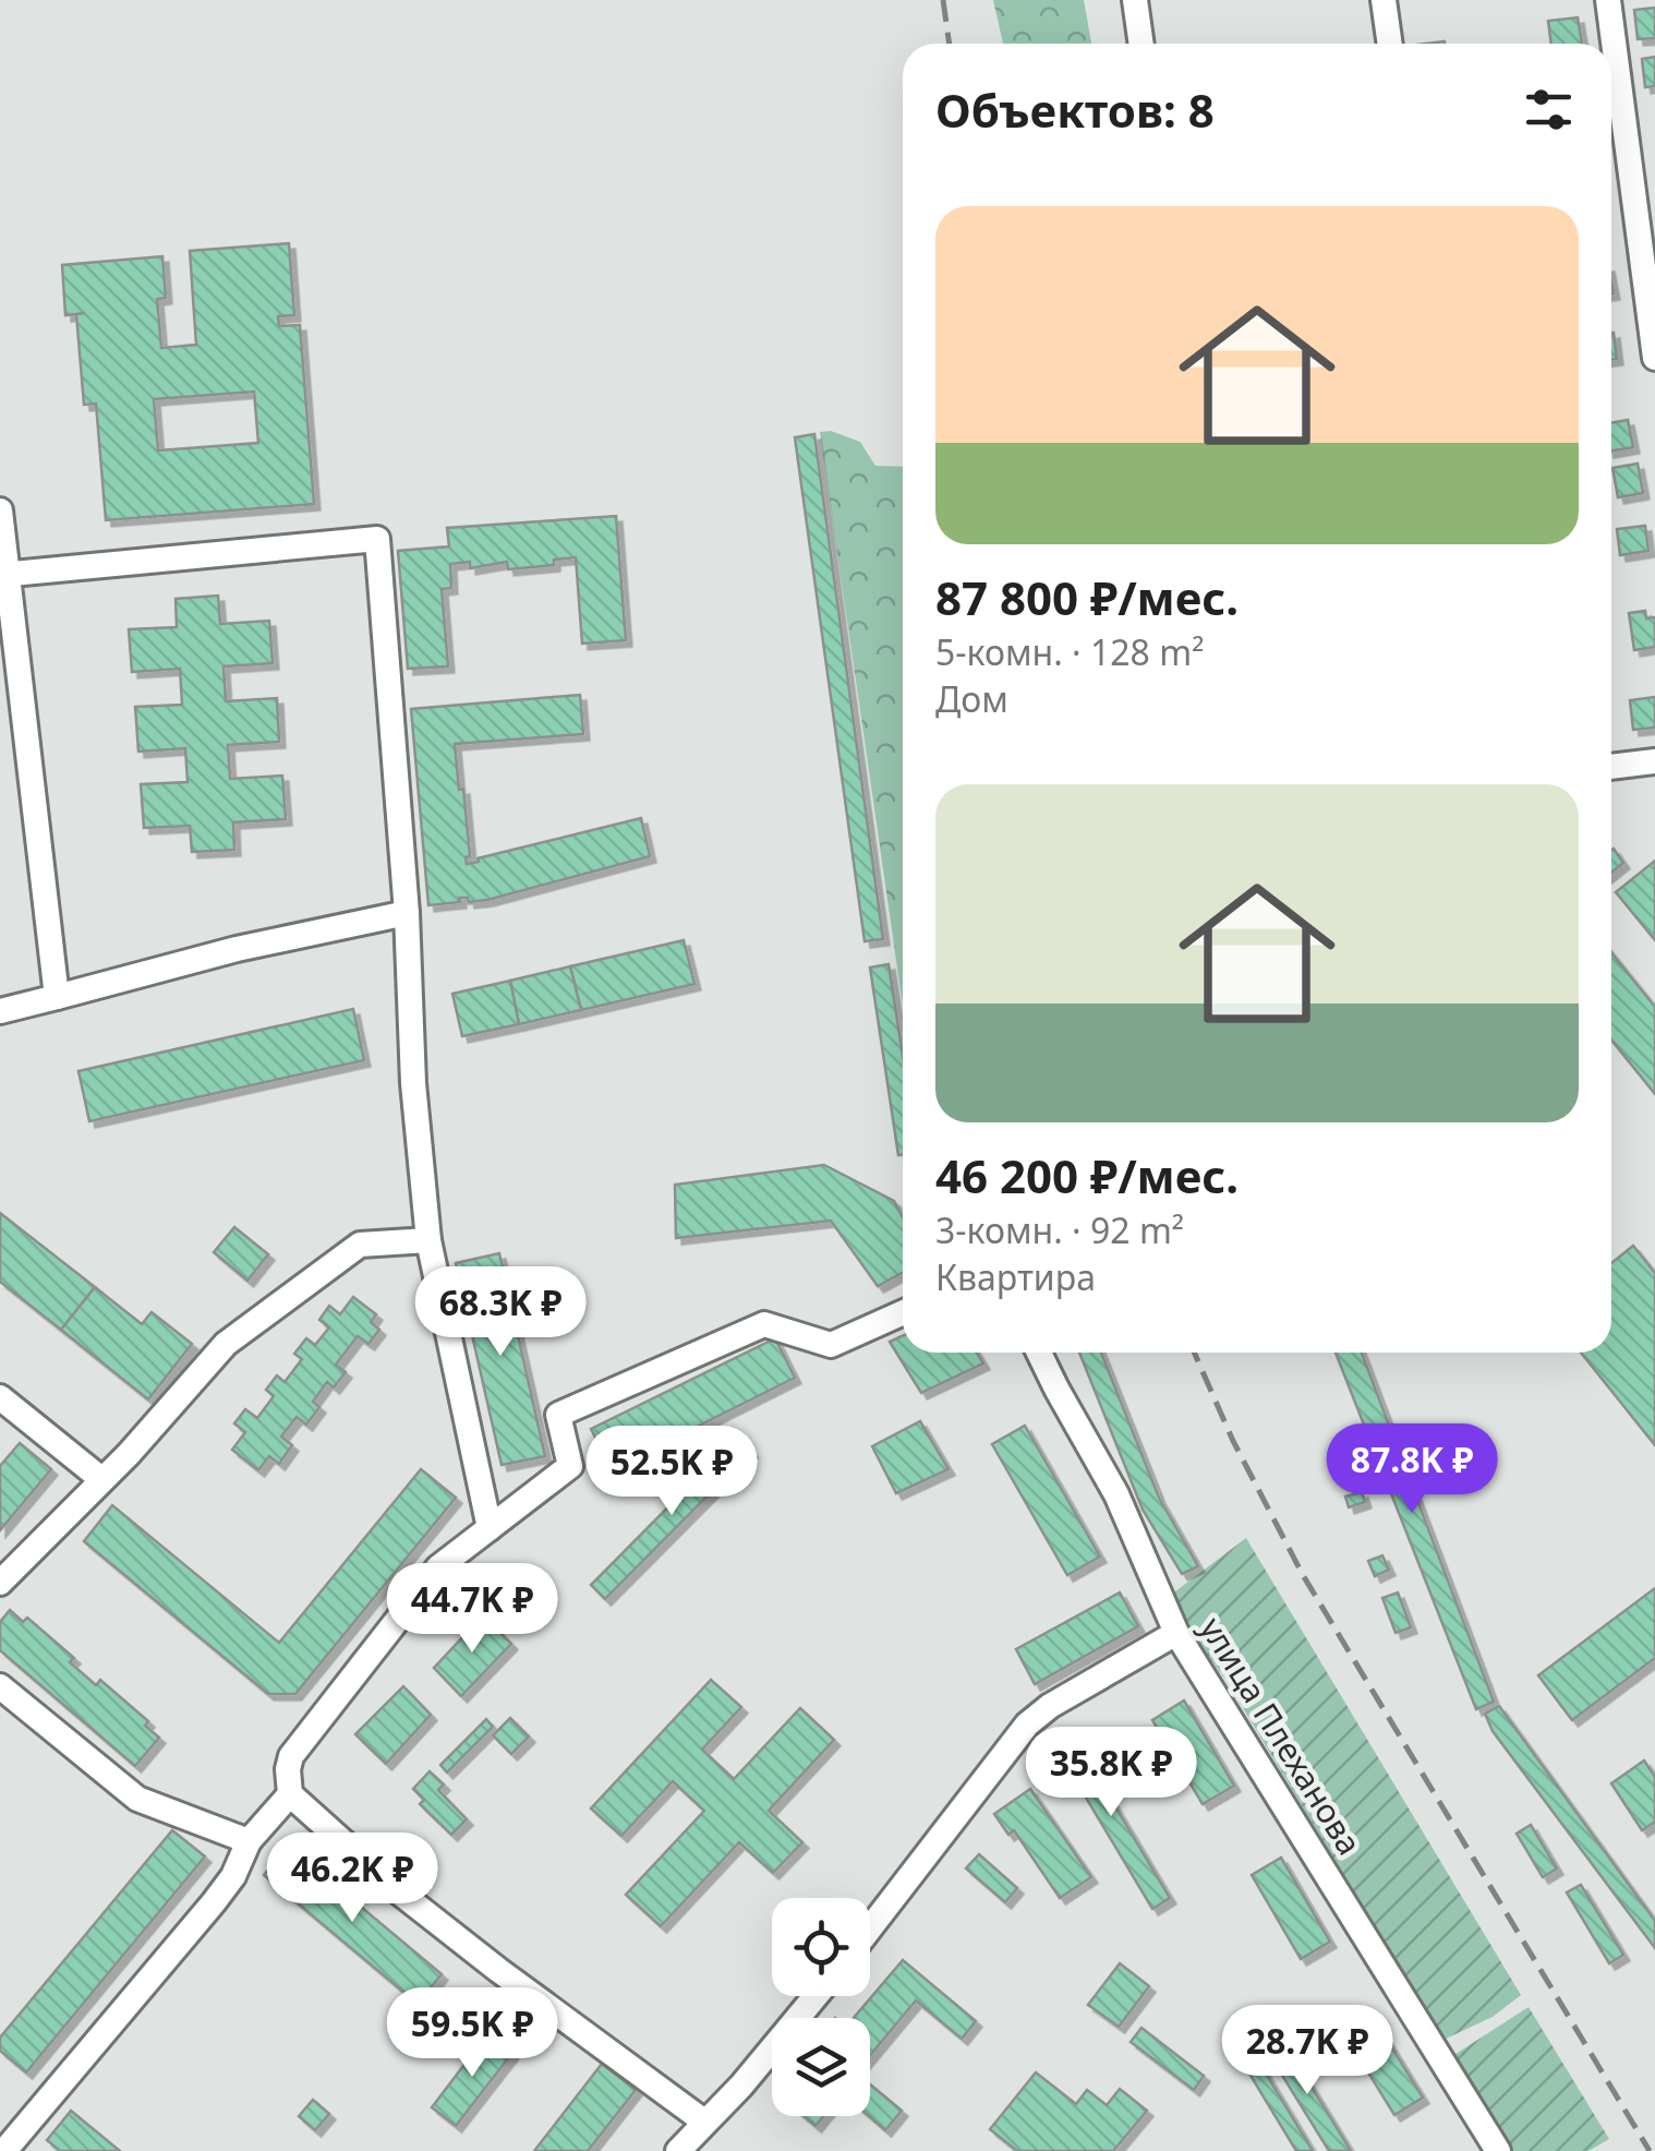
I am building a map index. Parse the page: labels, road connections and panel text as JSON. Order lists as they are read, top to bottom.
{
  "streets": {
    "street": ["улица Плеханова"]
  },
  "page": {
    "heading": "Объектов: 8",
    "list": [
      {
        "name": "87 800 ₽/мес.",
        "note": "5-комн. · 128 m² · Дом"
      },
      {
        "name": "46 200 ₽/мес.",
        "note": "3-комн. · 92 m² · Квартира"
      }
    ],
    "price": [
      "68.3K ₽",
      "87.8K ₽",
      "52.5K ₽",
      "44.7K ₽",
      "35.8K ₽",
      "46.2K ₽",
      "59.5K ₽",
      "28.7K ₽"
    ]
  }
}
